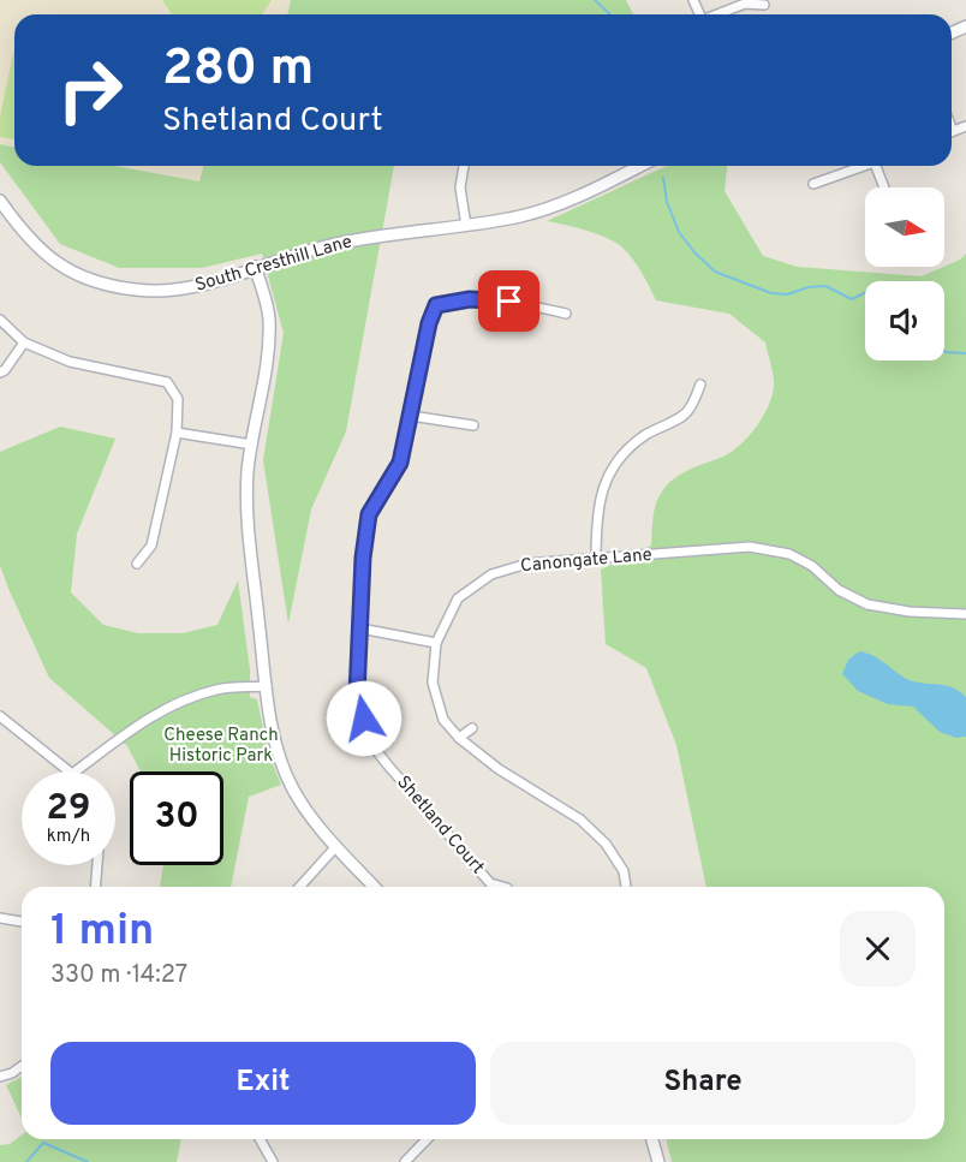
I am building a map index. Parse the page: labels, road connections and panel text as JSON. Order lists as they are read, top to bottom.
{
  "streets": {
    "street": ["South Cresthill Lane", "Canongate Lane", "Shetland Court"]
  },
  "parks": ["Cheese Ranch Historic Park"],
  "north": "right",
  "page": {
    "turn": ["280 m", "Shetland Court"],
    "speed": "29 km/h",
    "limit": "30",
    "heading": ["1 min", "330 m · 14:27"],
    "buttons": ["Exit", "Share"]
  }
}
